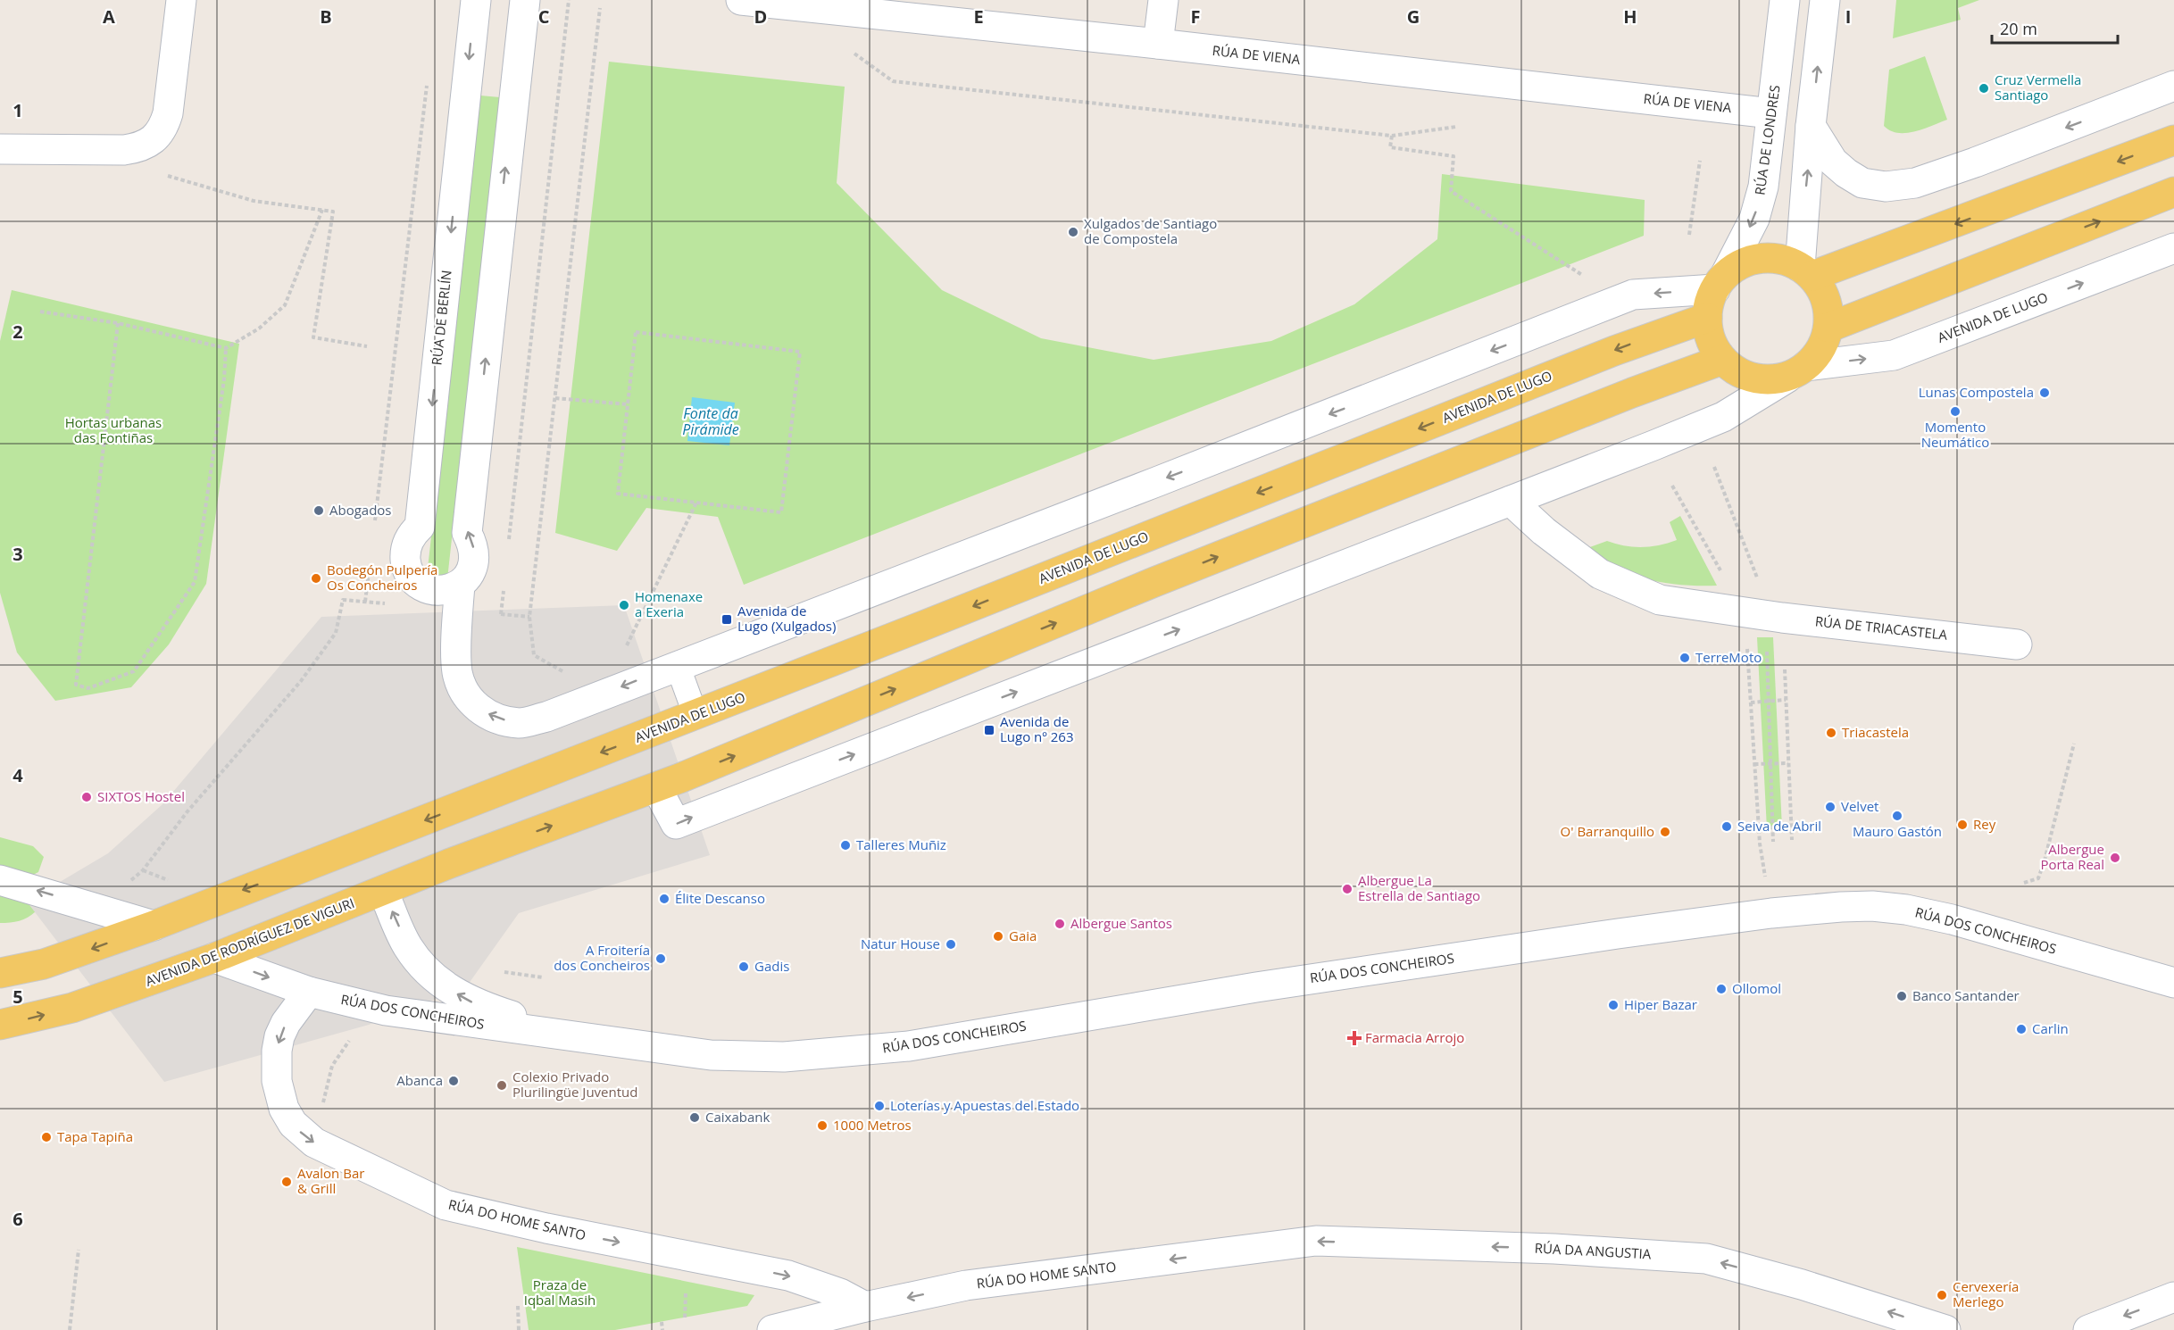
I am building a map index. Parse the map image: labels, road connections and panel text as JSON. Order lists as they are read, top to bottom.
{
  "streets": {
    "main road": ["AVENIDA DE LUGO", "AVENIDA DE RODRÍGUEZ DE VIGURI"],
    "street": [
      "RÚA DE VIENA",
      "RÚA DE LONDRES",
      "RÚA DE BERLÍN",
      "RÚA DE TRIACASTELA",
      "RÚA DOS CONCHEIROS",
      "RÚA DO HOME SANTO",
      "RÚA DA ANGUSTIA"
    ]
  },
  "crossings": [
    ["RÚA DE VIENA", "RÚA DE LONDRES"],
    ["RÚA DE LONDRES", "AVENIDA DE LUGO"],
    ["AVENIDA DE LUGO", "RÚA DE TRIACASTELA"],
    ["AVENIDA DE LUGO", "AVENIDA DE RODRÍGUEZ DE VIGURI"],
    ["RÚA DOS CONCHEIROS", "AVENIDA DE RODRÍGUEZ DE VIGURI"],
    ["RÚA DOS CONCHEIROS", "RÚA DO HOME SANTO"],
    ["RÚA DO HOME SANTO", "RÚA DA ANGUSTIA"]
  ],
  "one_way": ["RÚA DA ANGUSTIA"],
  "water": ["Fonte da Pirámide"],
  "parks": ["Hortas urbanas das Fontiñas", "Praza de Iqbal Masih"],
  "places": {
    "other": [
      "Cruz Vermella Santiago",
      "Xulgados de Santiago de Compostela",
      "Lunas Compostela",
      "Momento Neumático",
      "Abogados",
      "Bodegón Pulpería Os Concheiros",
      "Homenaxe a Exeria",
      "TerreMoto",
      "Triacastela",
      "SIXTOS Hostel",
      "Velvet",
      "Mauro Gastón",
      "Rey",
      "Seiva de Abril",
      "O' Barranquillo",
      "Talleres Muñiz",
      "Albergue Porta Real",
      "Albergue La Estrella de Santiago",
      "Élite Descanso",
      "Albergue Santos",
      "Gaia",
      "Natur House",
      "A Froitería dos Concheiros",
      "Gadis",
      "Ollomol",
      "Banco Santander",
      "Hiper Bazar",
      "Carlin",
      "Abanca",
      "Colexio Privado Plurilingüe Juventud",
      "Loterías y Apuestas del Estado",
      "Caixabank",
      "1000 Metros",
      "Tapa Tapiña",
      "Avalon Bar & Grill",
      "Cervexería Merlego"
    ],
    "transit": ["Avenida de Lugo (Xulgados)", "Avenida de Lugo nº 263"],
    "health": ["Farmacia Arrojo"]
  },
  "scale_bar": "20 m",
  "grid": {
    "columns": [
      "A",
      "B",
      "C",
      "D",
      "E",
      "F",
      "G",
      "H",
      "I"
    ],
    "rows": [
      "1",
      "2",
      "3",
      "4",
      "5",
      "6"
    ]
  }
}
